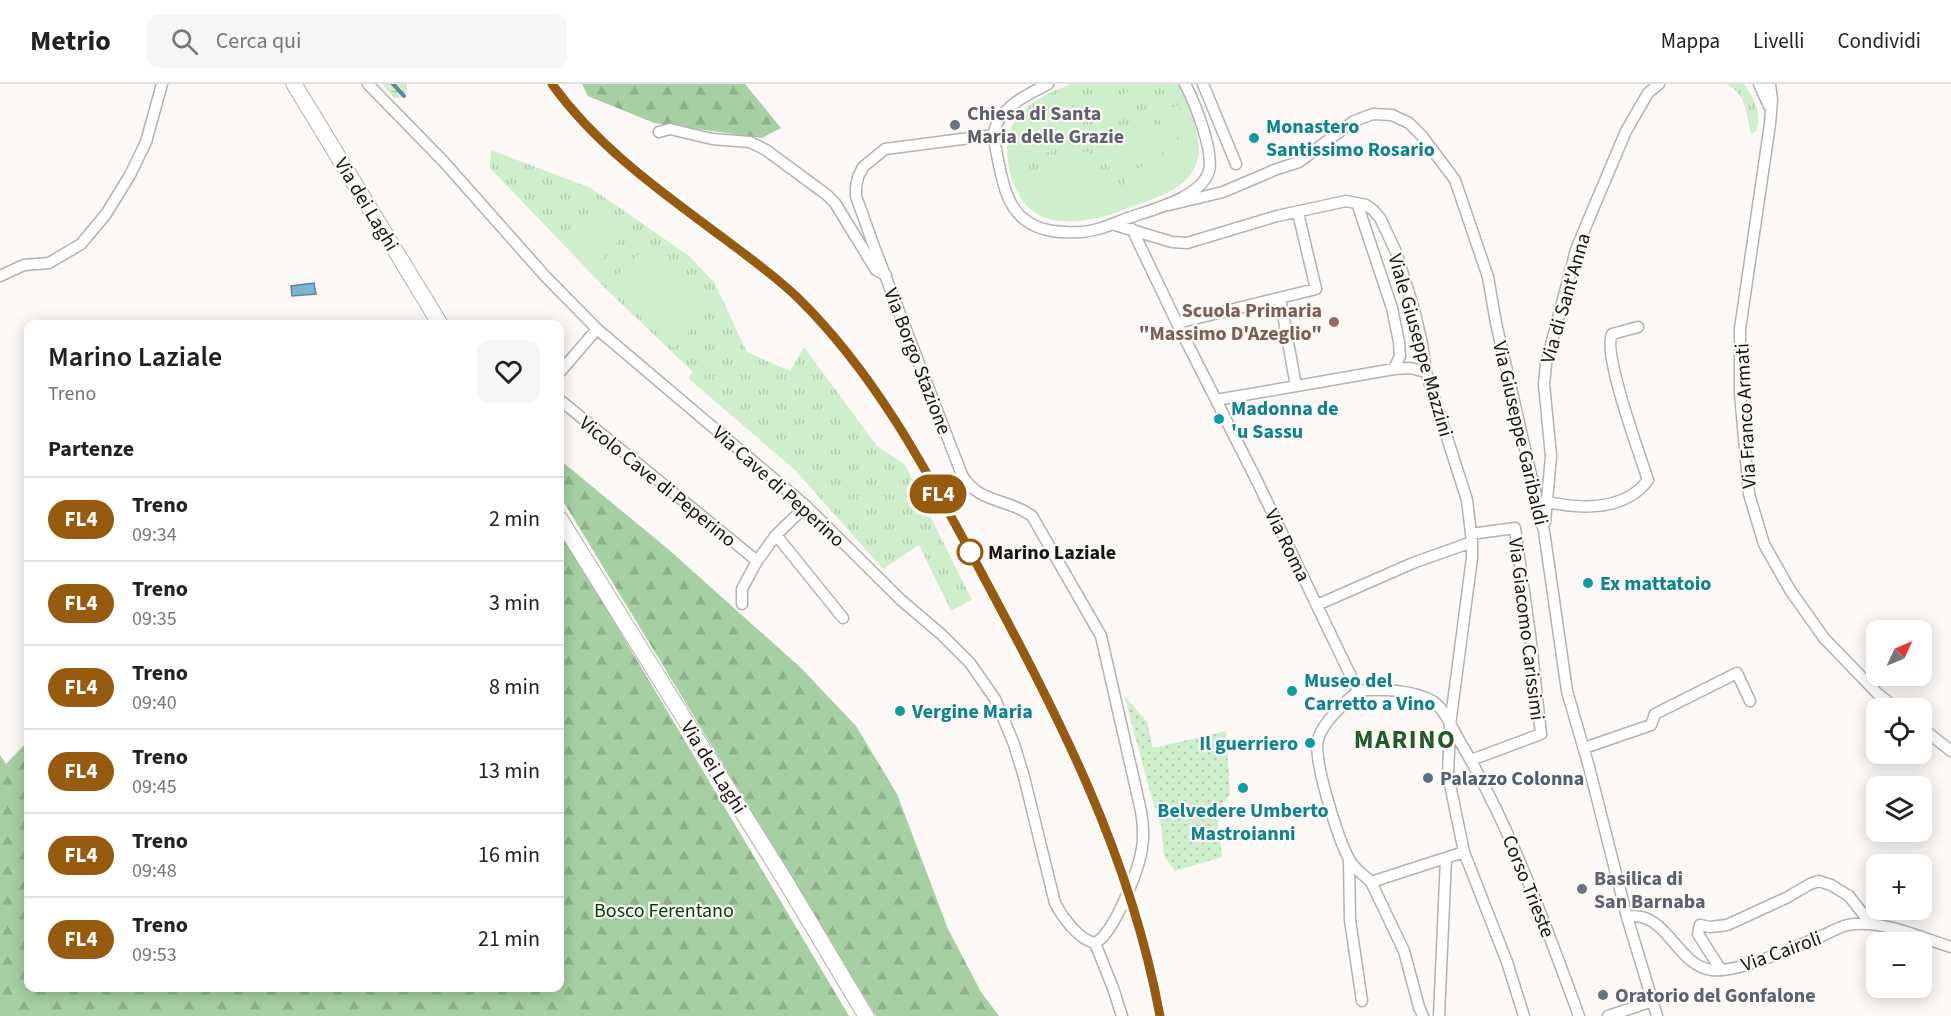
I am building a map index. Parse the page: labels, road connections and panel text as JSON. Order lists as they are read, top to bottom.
{
  "streets": {
    "main road": ["Via dei Laghi"],
    "street": [
      "Via di Sant'Anna",
      "Viale Giuseppe Mazzini",
      "Via Borgo Stazione",
      "Via Franco Armati",
      "Via Giuseppe Garibaldi",
      "Vicolo Cave di Peperino",
      "Via Cave di Peperino",
      "Via Roma",
      "Via Giacomo Carissimi",
      "Corso Trieste",
      "Via Cairoli"
    ]
  },
  "crossings": [
    ["Via di Sant'Anna", "Via Giuseppe Garibaldi"],
    ["Viale Giuseppe Mazzini", "Via Roma"],
    ["Viale Giuseppe Mazzini", "Via Giacomo Carissimi"],
    ["Viale Giuseppe Mazzini", "Corso Trieste"],
    ["Via Borgo Stazione", "Via Cave di Peperino"],
    ["Via Giuseppe Garibaldi", "Via Cairoli"],
    ["Vicolo Cave di Peperino", "Via Cave di Peperino"],
    ["Via Roma", "Corso Trieste"],
    ["Via Giacomo Carissimi", "Corso Trieste"]
  ],
  "districts": ["MARINO"],
  "parks": ["Bosco Ferentano"],
  "places": [
    "Chiesa di Santa Maria delle Grazie",
    "Monastero Santissimo Rosario",
    "Scuola Primaria \"Massimo D'Azeglio\"",
    "Madonna de 'u Sassu",
    "Marino Laziale",
    "Ex mattatoio",
    "Museo del Carretto a Vino",
    "Vergine Maria",
    "Il guerriero",
    "Palazzo Colonna",
    "Belvedere Umberto Mastroianni",
    "Basilica di San Barnaba",
    "Oratorio del Gonfalone"
  ],
  "north": "top right",
  "page": {
    "header": "Metrio",
    "search": "Cerca qui",
    "nav": ["Mappa", "Livelli", "Condividi"],
    "on_map": "FL4",
    "heading": [
      ["Marino Laziale", "Treno"],
      "Partenze"
    ],
    "list": [
      {
        "mark": "FL4",
        "name": "Treno",
        "note": "09:34",
        "value": "2 min"
      },
      {
        "mark": "FL4",
        "name": "Treno",
        "note": "09:35",
        "value": "3 min"
      },
      {
        "mark": "FL4",
        "name": "Treno",
        "note": "09:40",
        "value": "8 min"
      },
      {
        "mark": "FL4",
        "name": "Treno",
        "note": "09:45",
        "value": "13 min"
      },
      {
        "mark": "FL4",
        "name": "Treno",
        "note": "09:48",
        "value": "16 min"
      },
      {
        "mark": "FL4",
        "name": "Treno",
        "note": "09:53",
        "value": "21 min"
      }
    ],
    "map_buttons": ["+", "−"]
  }
}
